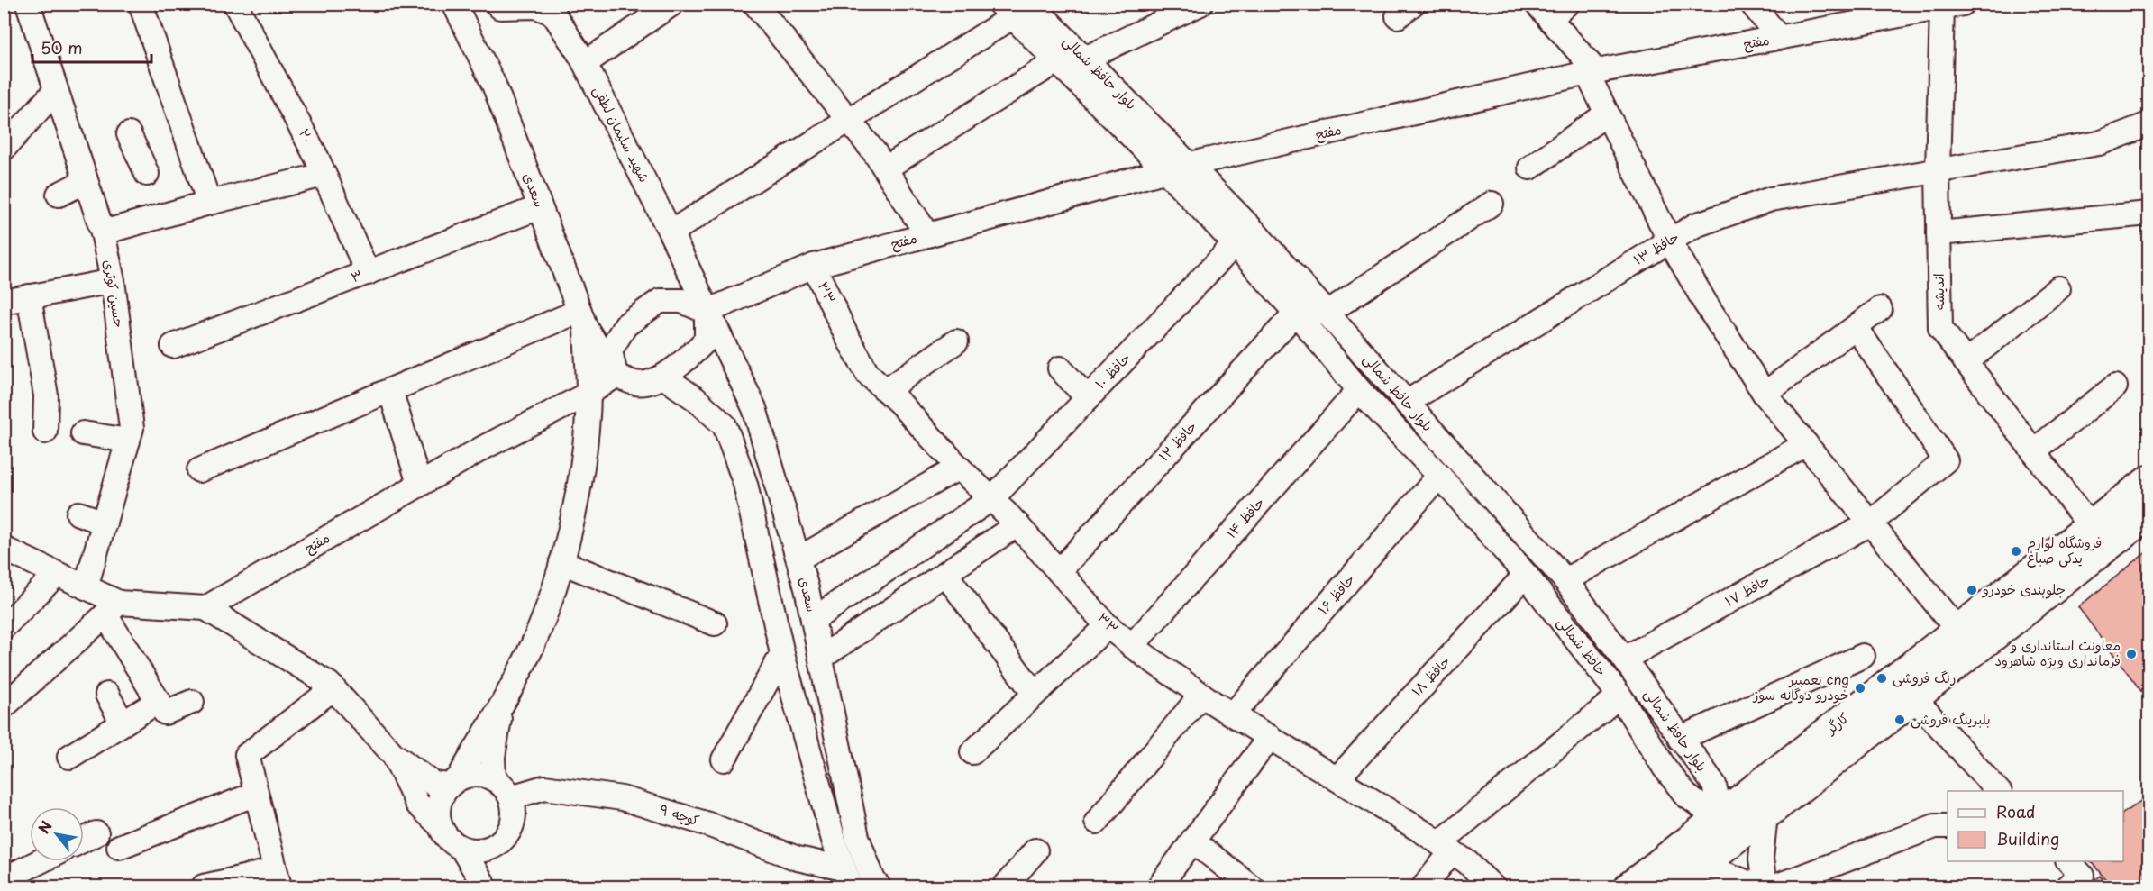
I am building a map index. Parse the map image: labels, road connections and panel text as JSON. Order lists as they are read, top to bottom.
{
  "streets": {
    "main road": ["کارگر"],
    "street": [
      "مفتح",
      "بلوار حافظ شمالی",
      "شهید سلیمان لطفی",
      "۲۰",
      "سعدی",
      "حافظ ۱۳",
      "۳",
      "اندیشه",
      "۳۳",
      "حسین کوثری",
      "حافظ ۱۰",
      "حافظ ۱۲",
      "حافظ ۱۴",
      "حافظ ۱۷",
      "حافظ ۱۶",
      "حافظ شمالی",
      "حافظ ۱۸",
      "کوچه ۹"
    ]
  },
  "crossings": [
    ["مفتح", "بلوار حافظ شمالی"],
    ["مفتح", "شهید سلیمان لطفی"],
    ["مفتح", "سعدی"],
    ["مفتح", "اندیشه"],
    ["مفتح", "۳۳"],
    ["بلوار حافظ شمالی", "حافظ ۱۳"],
    ["بلوار حافظ شمالی", "حافظ ۱۰"],
    ["بلوار حافظ شمالی", "حافظ ۱۲"],
    ["بلوار حافظ شمالی", "حافظ ۱۴"],
    ["بلوار حافظ شمالی", "حافظ ۱۷"],
    ["بلوار حافظ شمالی", "حافظ ۱۶"],
    ["بلوار حافظ شمالی", "حافظ شمالی"],
    ["بلوار حافظ شمالی", "کارگر"],
    ["شهید سلیمان لطفی", "سعدی"],
    ["۲۰", "۳"],
    ["سعدی", "۳"],
    ["سعدی", "حافظ ۱۰"],
    ["حافظ ۱۳", "اندیشه"],
    ["اندیشه", "کارگر"],
    ["۳۳", "حافظ ۱۰"],
    ["۳۳", "حافظ ۱۲"],
    ["۳۳", "حافظ ۱۴"],
    ["۳۳", "حافظ ۱۶"],
    ["۳۳", "حافظ ۱۸"],
    ["حافظ ۱۶", "حافظ شمالی"],
    ["حافظ شمالی", "حافظ ۱۸"],
    ["حافظ شمالی", "کارگر"]
  ],
  "places": [
    "فروشگاه لوازم یدکی صباغ",
    "جلوبندی خودرو",
    "معاونت استانداری و فرمانداری ویژه شاهرود",
    "رنگ فروشی",
    "تعمییر cng خودرو دوگانه سوز",
    "بلبرینگ فروشی"
  ],
  "legend": ["Road", "Building"],
  "scale_bar": "50 m",
  "north": "top left"
}
